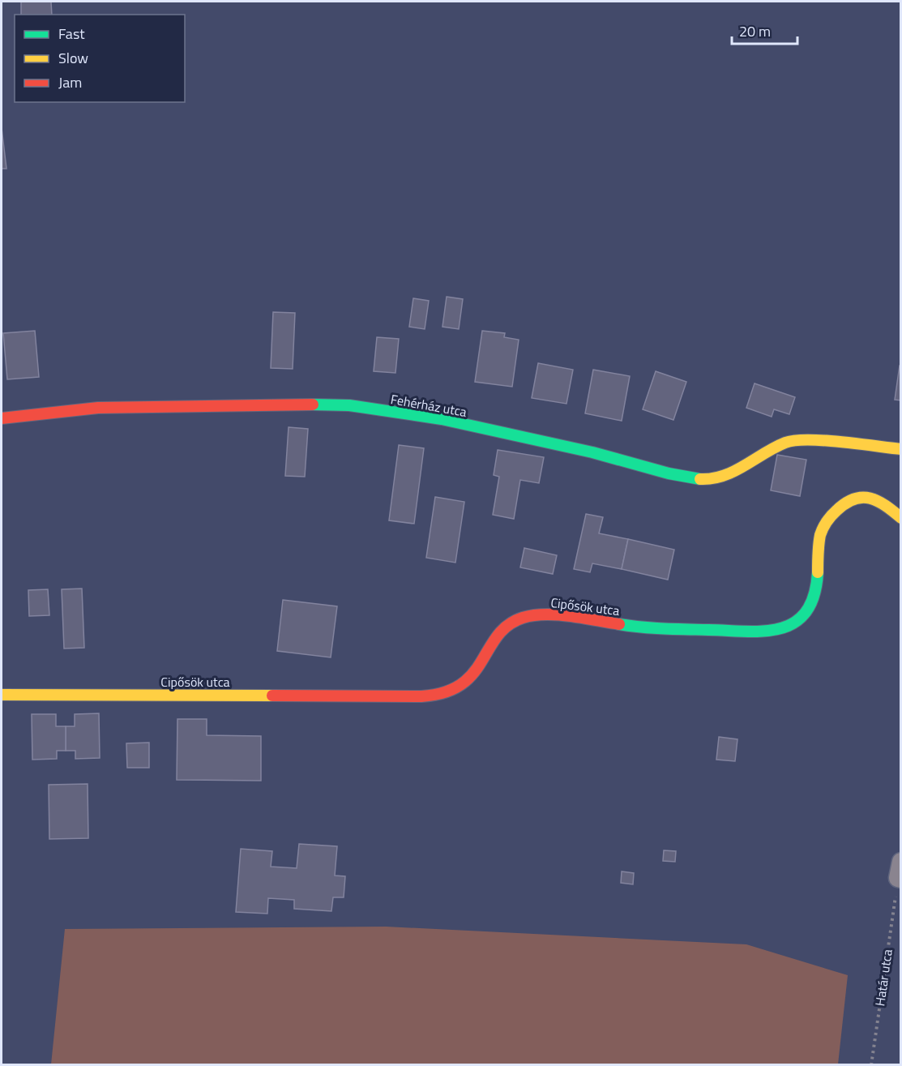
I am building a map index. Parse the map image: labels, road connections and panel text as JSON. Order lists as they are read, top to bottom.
{
  "streets": {
    "street": ["Fehérház utca", "Cipősök utca"],
    "path": ["Határ utca"]
  },
  "legend": ["Fast", "Slow", "Jam"],
  "scale_bar": "20 m"
}
